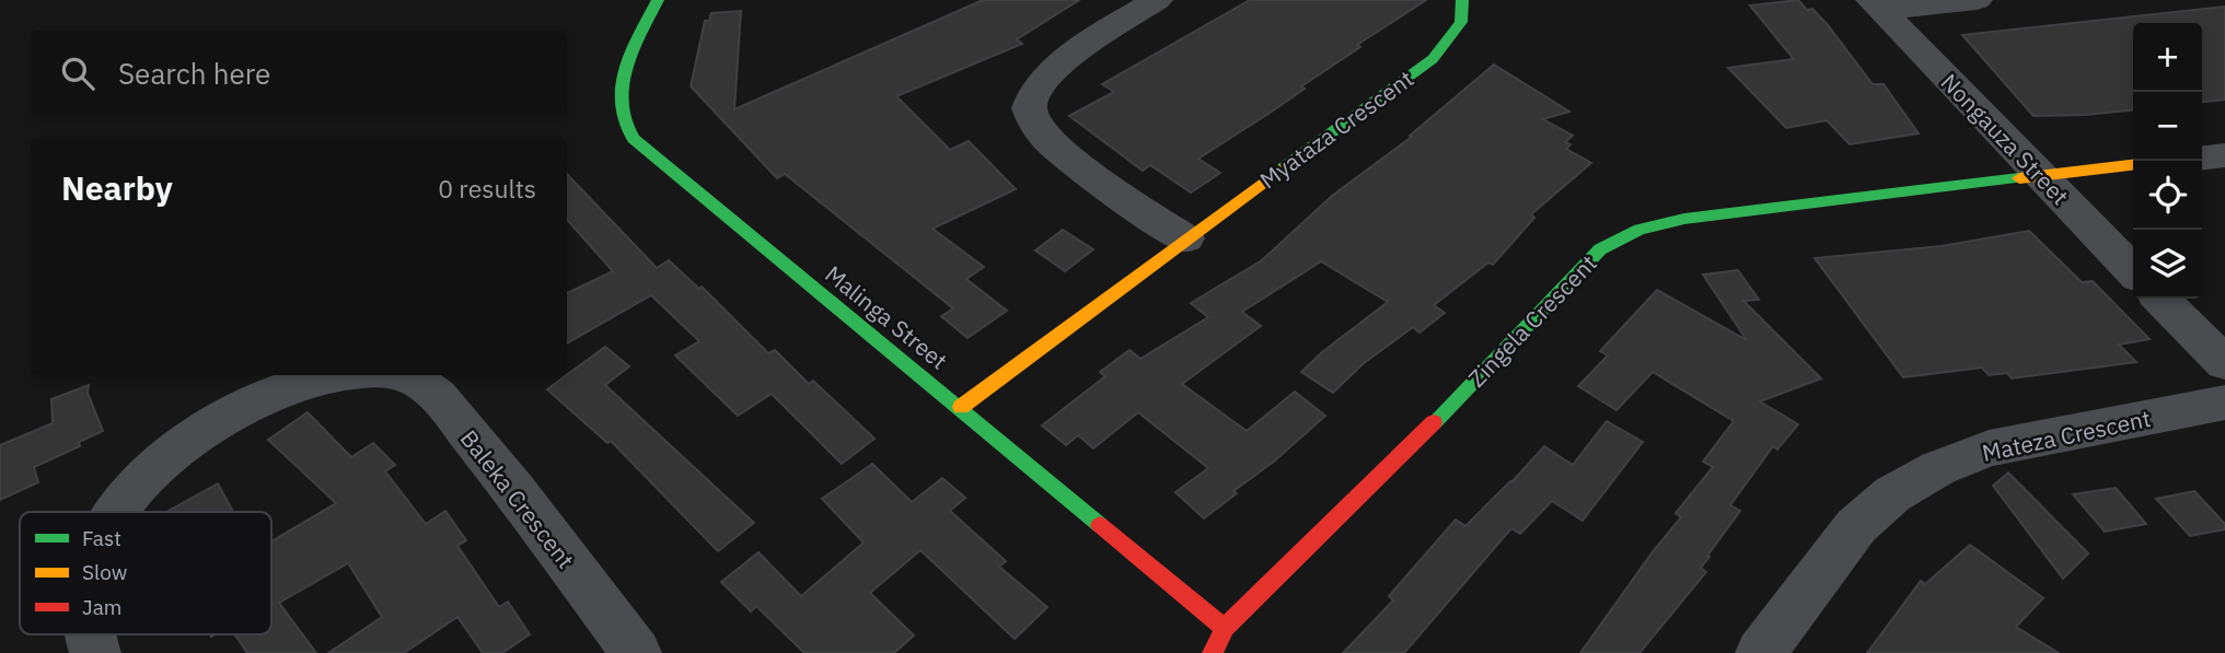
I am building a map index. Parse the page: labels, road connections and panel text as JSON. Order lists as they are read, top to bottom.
{
  "streets": {
    "street": [
      "Myataza Crescent",
      "Nongauza Street",
      "Malinga Street",
      "Zingela Crescent",
      "Mateza Crescent",
      "Baleka Crescent"
    ]
  },
  "crossings": [
    ["Myataza Crescent", "Malinga Street"],
    ["Nongauza Street", "Zingela Crescent"],
    ["Malinga Street", "Zingela Crescent"]
  ],
  "legend": ["Fast", "Slow", "Jam"],
  "page": {
    "map_buttons": ["+", "−"],
    "search": "Search here",
    "heading": ["Nearby", "0 results"]
  }
}
